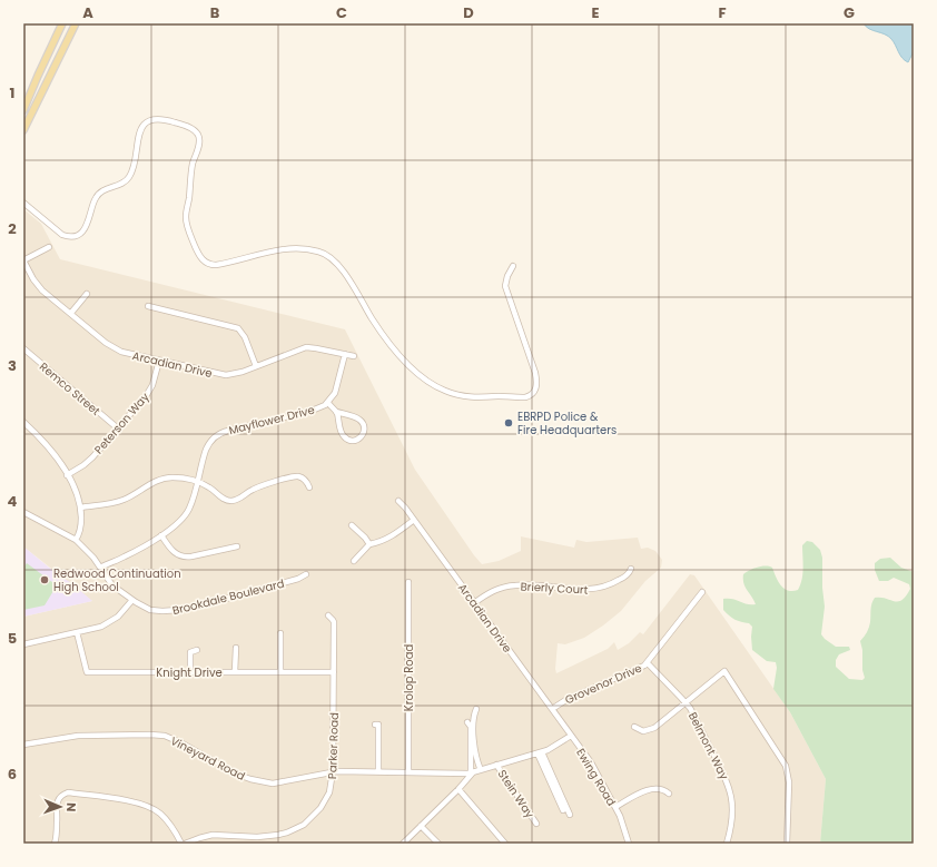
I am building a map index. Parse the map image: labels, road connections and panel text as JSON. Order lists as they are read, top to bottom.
{
  "streets": {
    "street": [
      "Arcadian Drive",
      "Remco Street",
      "Mayflower Drive",
      "Peterson Way",
      "Brierly Court",
      "Brookdale Boulevard",
      "Knight Drive",
      "Krolop Road",
      "Grovenor Drive",
      "Parker Road",
      "Belmont Way",
      "Vineyard Road",
      "Ewing Road",
      "Stein Way"
    ]
  },
  "crossings": [
    ["Arcadian Drive", "Mayflower Drive"],
    ["Arcadian Drive", "Peterson Way"],
    ["Arcadian Drive", "Brierly Court"],
    ["Arcadian Drive", "Grovenor Drive"],
    ["Arcadian Drive", "Ewing Road"],
    ["Remco Street", "Peterson Way"],
    ["Mayflower Drive", "Brookdale Boulevard"],
    ["Knight Drive", "Parker Road"],
    ["Krolop Road", "Vineyard Road"],
    ["Grovenor Drive", "Belmont Way"],
    ["Parker Road", "Vineyard Road"],
    ["Vineyard Road", "Ewing Road"],
    ["Ewing Road", "Stein Way"]
  ],
  "places": ["EBRPD Police & Fire Headquarters", "Redwood Continuation High School"],
  "north": "right",
  "grid": {
    "columns": [
      "A",
      "B",
      "C",
      "D",
      "E",
      "F",
      "G"
    ],
    "rows": [
      "1",
      "2",
      "3",
      "4",
      "5",
      "6"
    ]
  }
}
